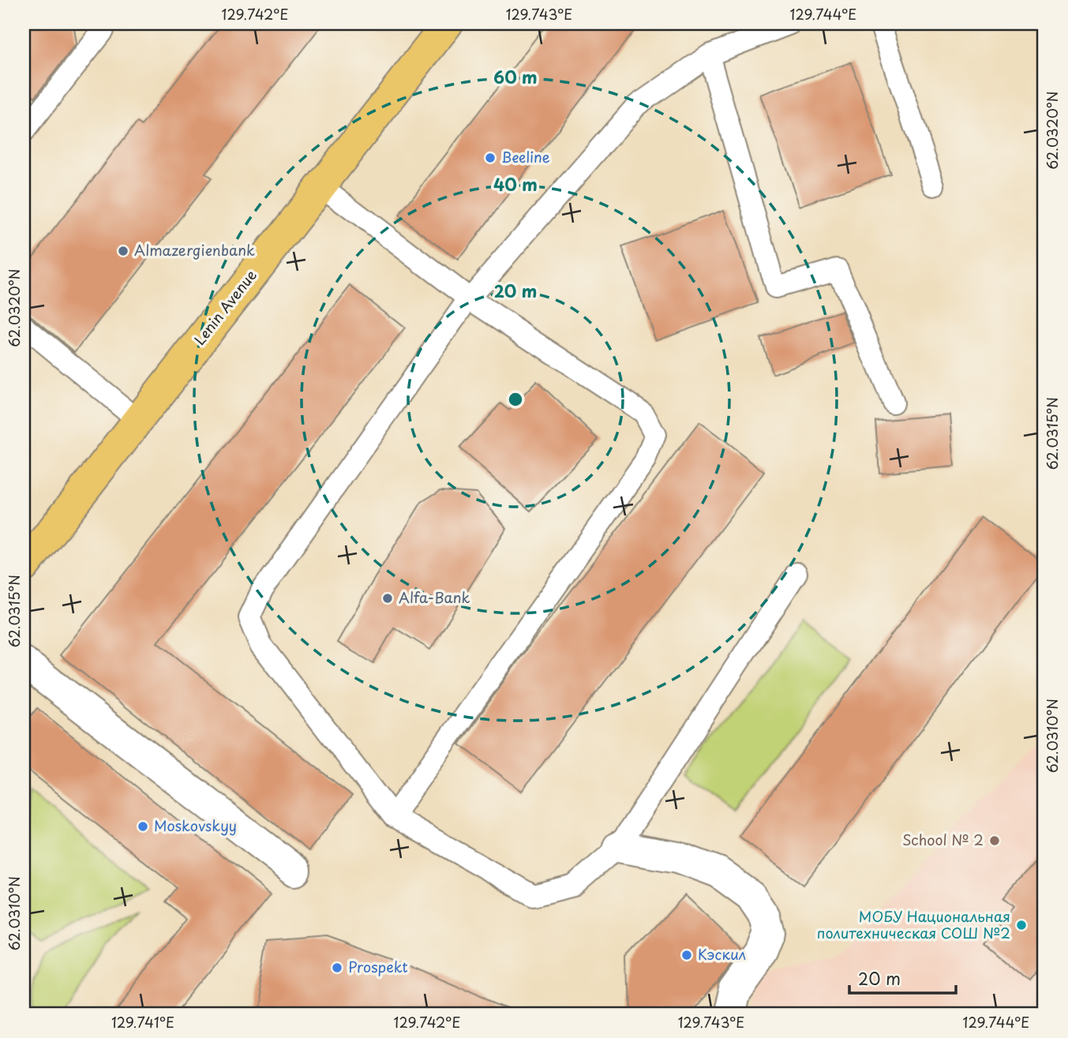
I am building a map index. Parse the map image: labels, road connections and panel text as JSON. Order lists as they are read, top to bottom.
{
  "streets": {
    "main road": ["Lenin Avenue"]
  },
  "places": [
    "Beeline",
    "Almazergienbank",
    "Alfa-Bank",
    "Moskovskyy",
    "School № 2",
    "МОБУ Национальная политехническая СОШ №2",
    "Кэскил",
    "Prospekt"
  ],
  "scale_bar": "20 m",
  "coordinates": [
    "129.742°E",
    "129.743°E",
    "129.744°E",
    "62.0320°N",
    "62.0315°N",
    "62.0310°N",
    "129.741°E"
  ],
  "rings": ["60 m", "40 m", "20 m"]
}
